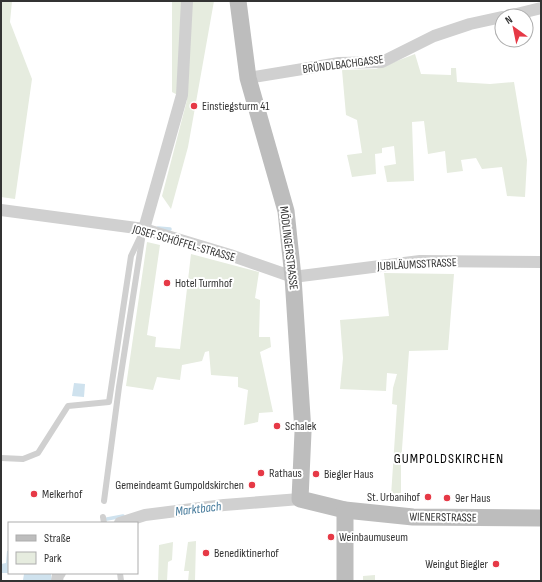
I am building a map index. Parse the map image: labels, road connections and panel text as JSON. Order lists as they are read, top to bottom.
{
  "streets": {
    "main road": ["MÖDLINGERSTRASSE", "WIENERSTRASSE"],
    "street": ["BRÜNDLBACHGASSE", "JOSEF SCHÖFFEL-STRASSE", "JUBILÄUMSSTRASSE"]
  },
  "crossings": [
    ["BRÜNDLBACHGASSE", "MÖDLINGERSTRASSE"],
    ["JOSEF SCHÖFFEL-STRASSE", "MÖDLINGERSTRASSE"],
    ["JOSEF SCHÖFFEL-STRASSE", "JUBILÄUMSSTRASSE"],
    ["MÖDLINGERSTRASSE", "JUBILÄUMSSTRASSE"],
    ["MÖDLINGERSTRASSE", "WIENERSTRASSE"]
  ],
  "districts": ["GUMPOLDSKIRCHEN"],
  "water": ["Marktbach"],
  "places": [
    "Einstiegsturm 41",
    "Hotel Turmhof",
    "Schalek",
    "Rathaus",
    "Biegler Haus",
    "Gemeindeamt Gumpoldskirchen",
    "Melkerhof",
    "St. Urbanihof",
    "9er Haus",
    "Weinbaumuseum",
    "Benediktinerhof",
    "Weingut Biegler"
  ],
  "legend": ["Straße", "Park"],
  "north": "top left"
}
